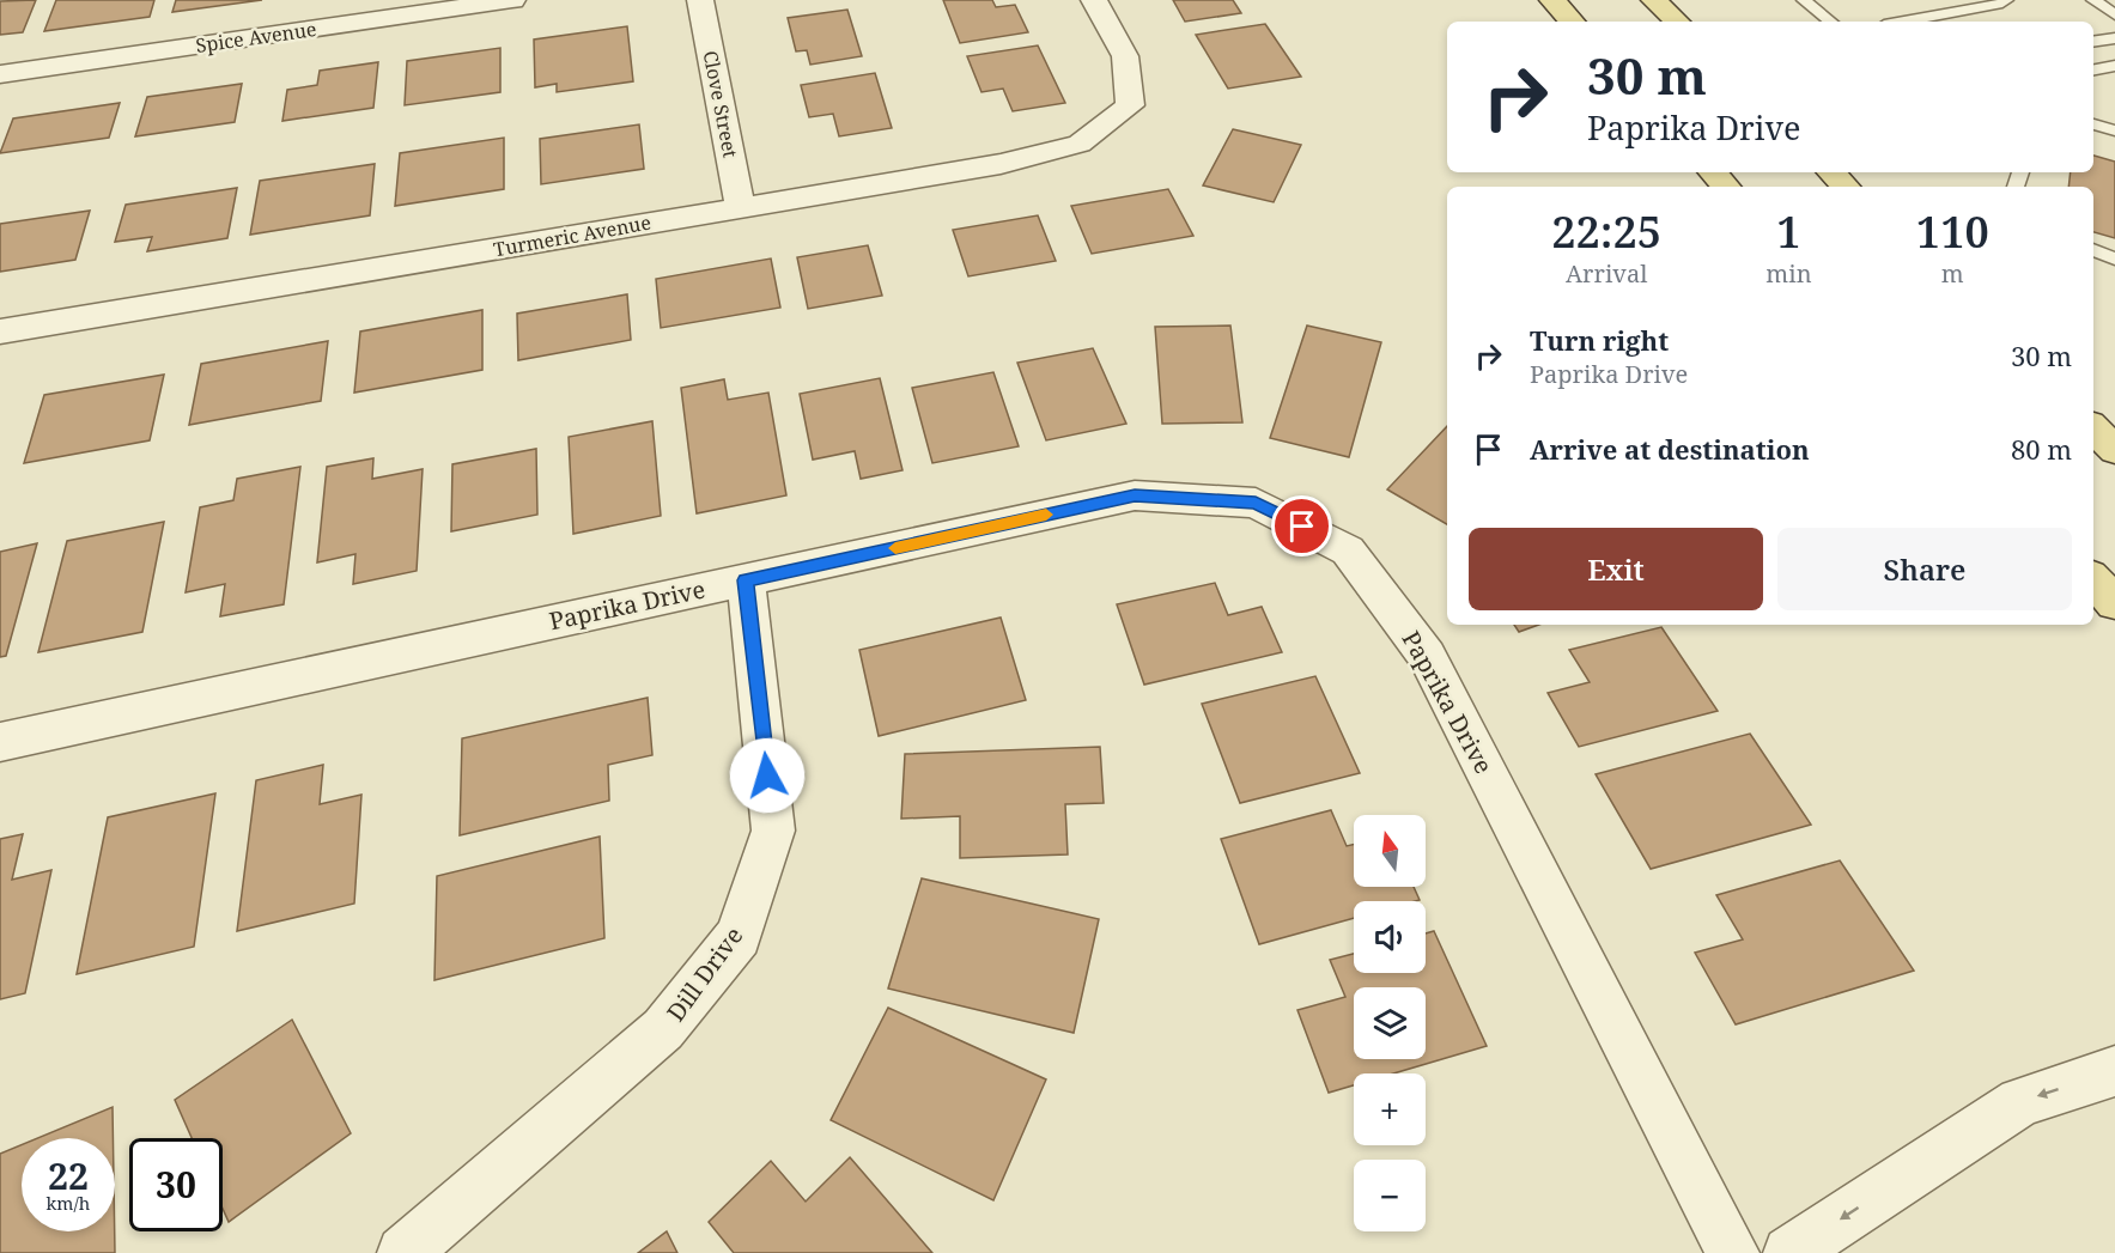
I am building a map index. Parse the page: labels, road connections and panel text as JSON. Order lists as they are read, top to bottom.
{
  "streets": {
    "street": [
      "Spice Avenue",
      "Clove Street",
      "Turmeric Avenue",
      "Paprika Drive",
      "Dill Drive"
    ]
  },
  "crossings": [
    ["Clove Street", "Turmeric Avenue"],
    ["Paprika Drive", "Dill Drive"]
  ],
  "north": "top",
  "page": {
    "turn": ["30 m", "Paprika Drive"],
    "eta": [
      "22:25",
      "Arrival",
      "1",
      "min",
      "110",
      "m"
    ],
    "list": [
      {
        "name": "Turn right",
        "note": "Paprika Drive",
        "value": "30 m"
      },
      {
        "name": "Arrive at destination",
        "value": "80 m"
      }
    ],
    "buttons": ["Exit", "Share"],
    "map_buttons": ["+", "−"],
    "speed": "22 km/h",
    "limit": "30"
  }
}
